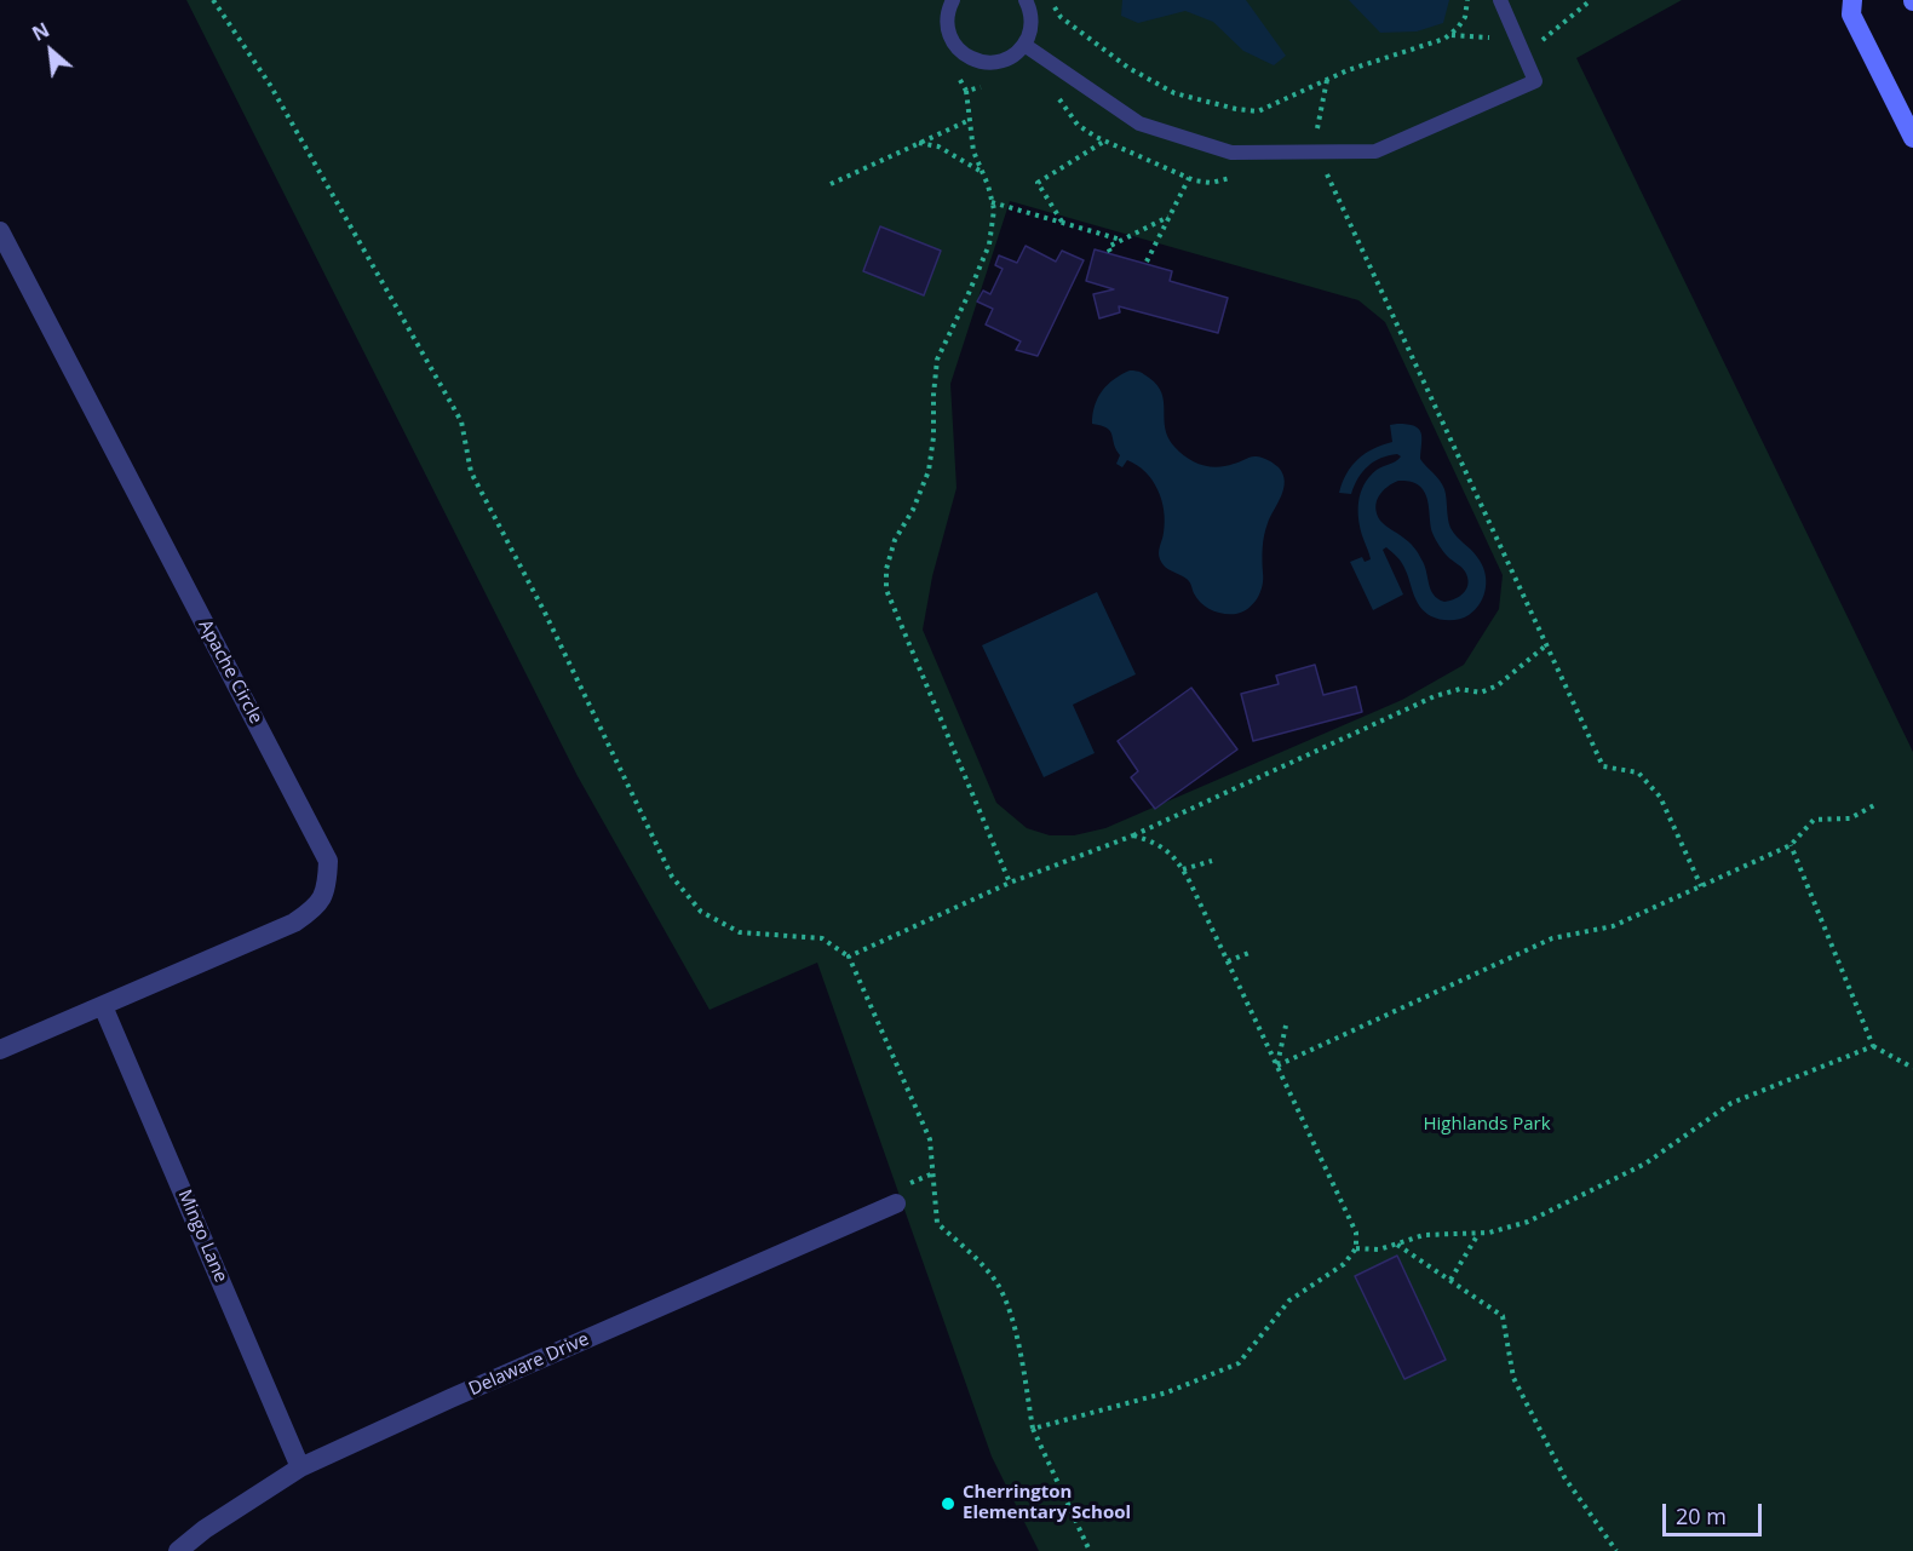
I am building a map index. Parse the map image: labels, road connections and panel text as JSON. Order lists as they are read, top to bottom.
{
  "streets": {
    "street": ["Apache Circle", "Mingo Lane", "Delaware Drive"]
  },
  "crossings": [
    ["Apache Circle", "Mingo Lane"],
    ["Mingo Lane", "Delaware Drive"]
  ],
  "parks": ["Highlands Park"],
  "places": ["Cherrington Elementary School"],
  "scale_bar": "20 m",
  "north": "top left"
}
